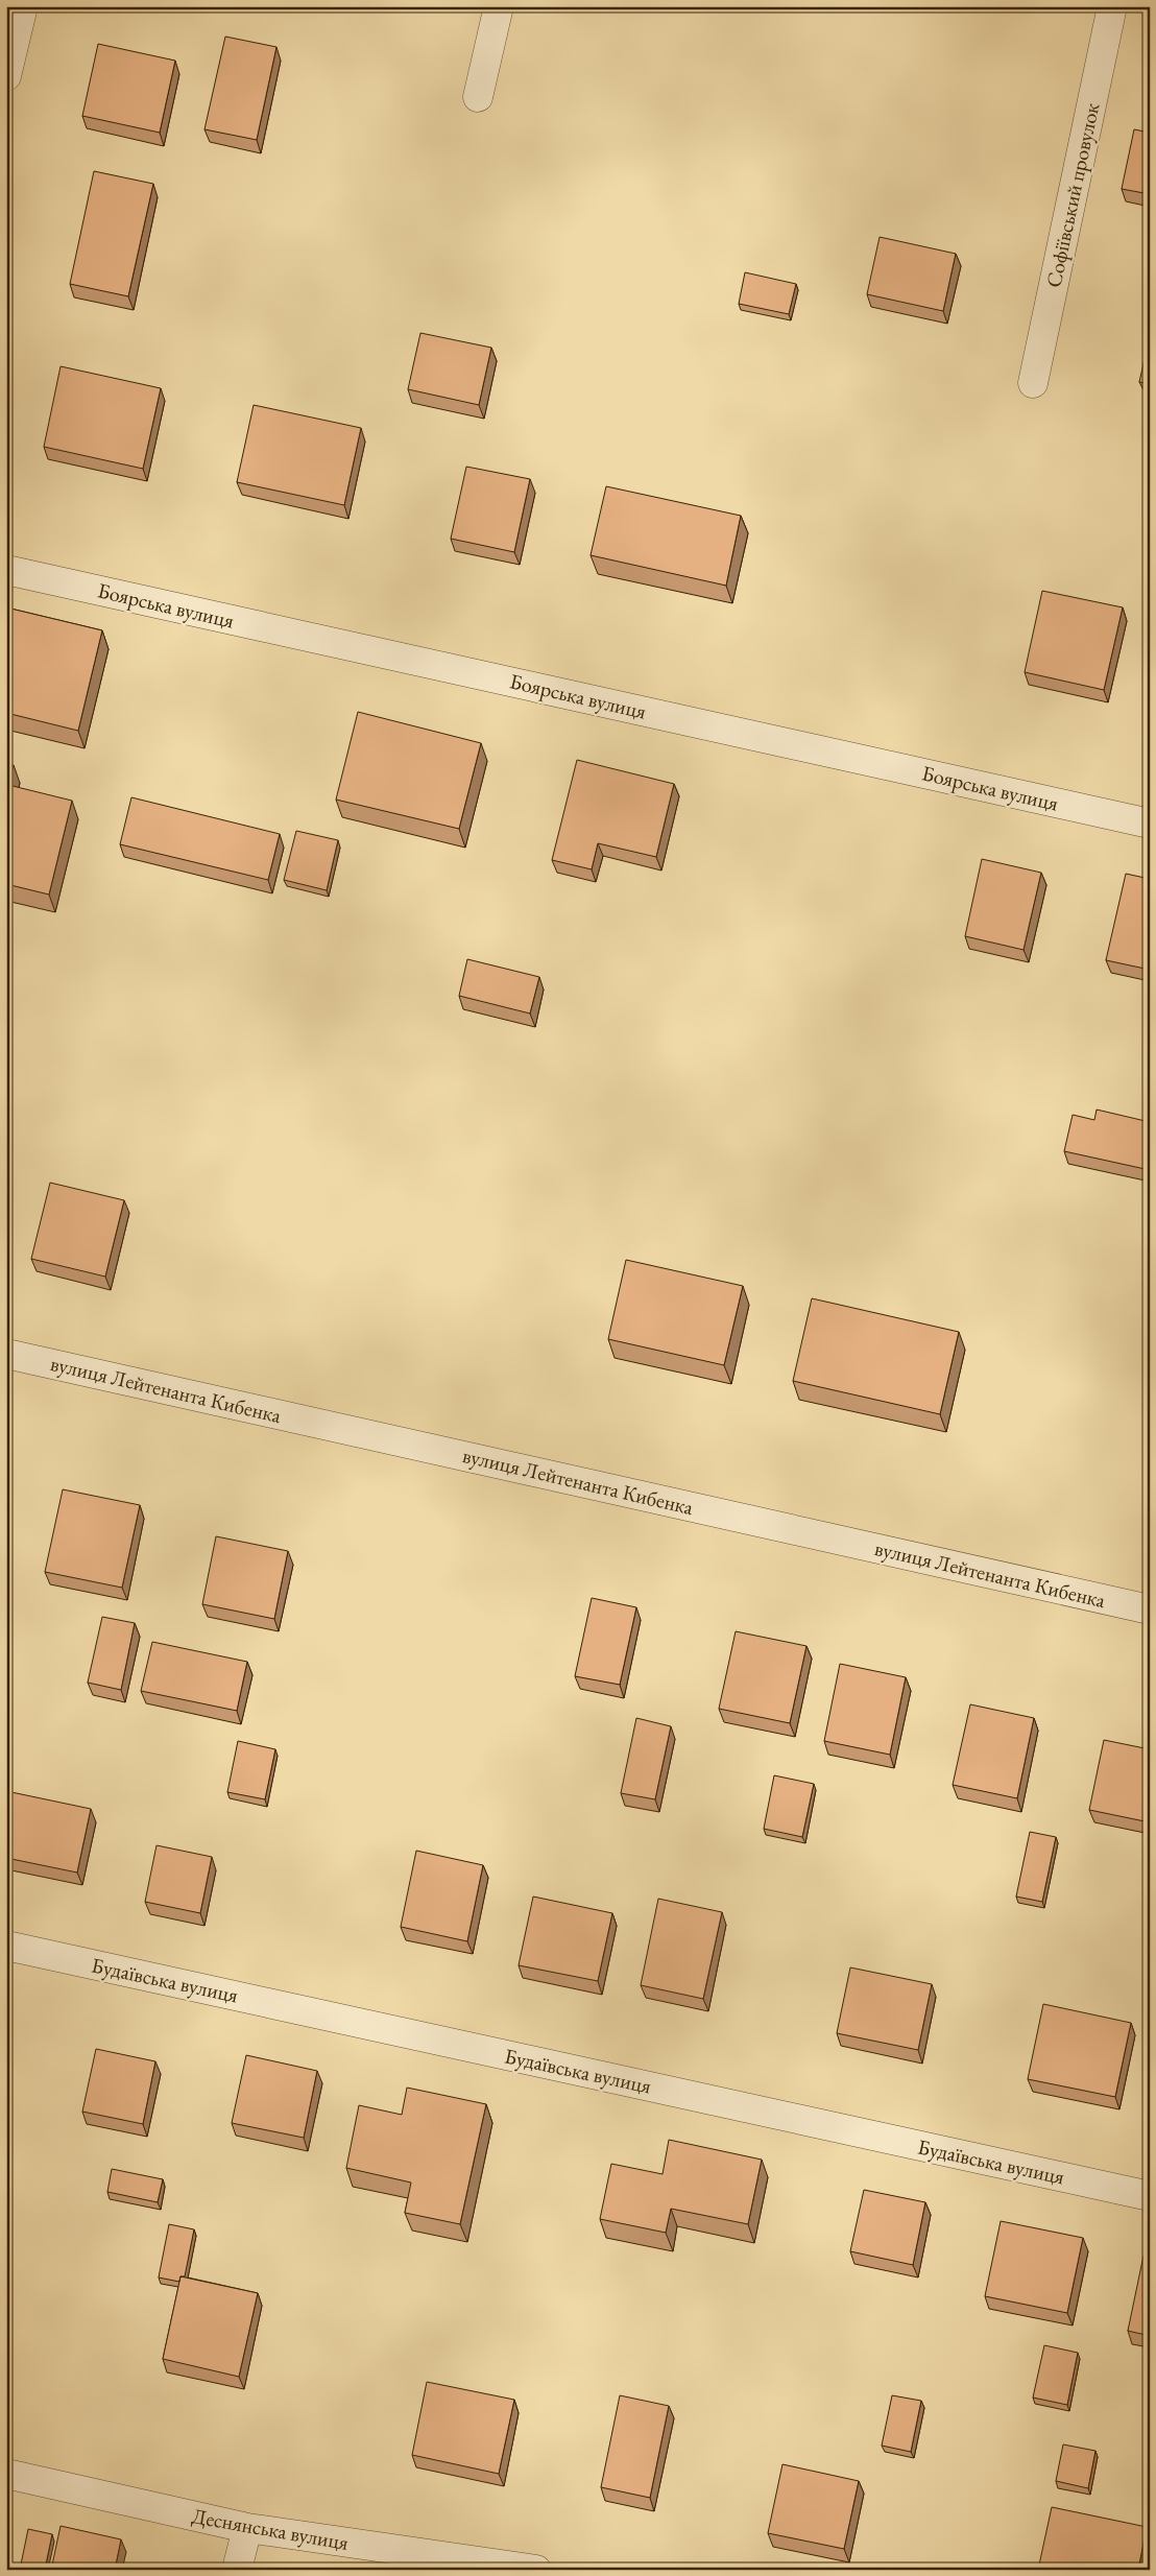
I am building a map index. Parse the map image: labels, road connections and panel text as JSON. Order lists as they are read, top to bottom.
{
  "streets": {
    "street": [
      "Софіївський провулок",
      "Боярська вулиця",
      "вулиця Лейтенанта Кибенка",
      "Будаївська вулиця",
      "Деснянська вулиця"
    ]
  }
}
